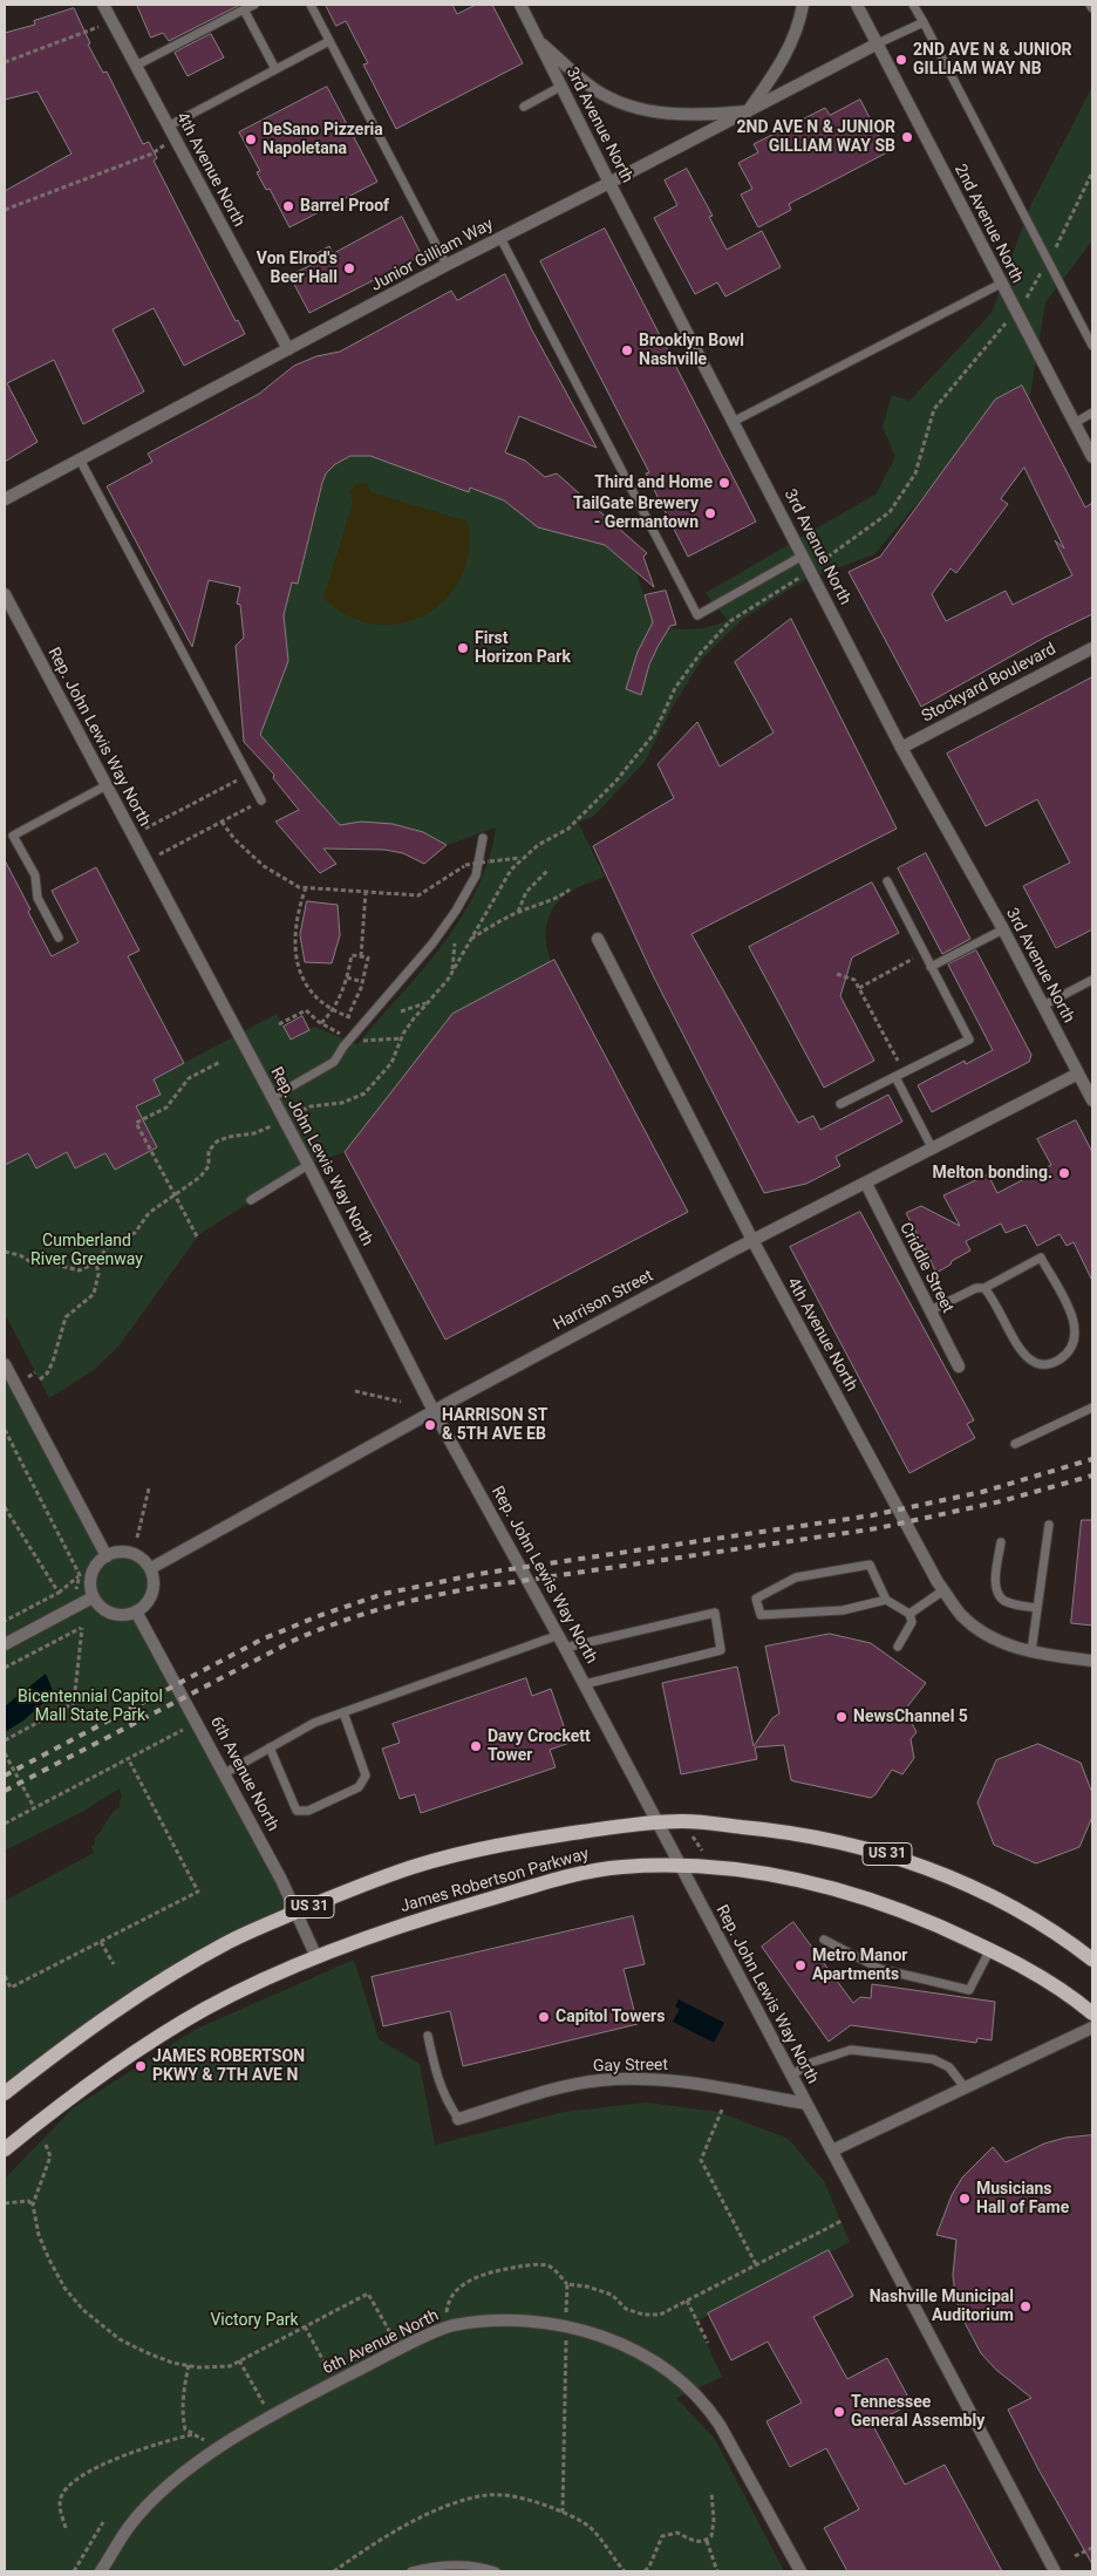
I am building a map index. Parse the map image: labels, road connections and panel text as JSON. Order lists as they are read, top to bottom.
{
  "streets": {
    "main road": ["US 31", "James Robertson Parkway"],
    "street": [
      "3rd Avenue North",
      "4th Avenue North",
      "2nd Avenue North",
      "Junior Gilliam Way",
      "Stockyard Boulevard",
      "Rep. John Lewis Way North",
      "Criddle Street",
      "Harrison Street",
      "6th Avenue North",
      "Gay Street"
    ]
  },
  "crossings": [
    ["3rd Avenue North", "Junior Gilliam Way"],
    ["3rd Avenue North", "Stockyard Boulevard"],
    ["3rd Avenue North", "Harrison Street"],
    ["4th Avenue North", "Junior Gilliam Way"],
    ["4th Avenue North", "Harrison Street"],
    ["2nd Avenue North", "Junior Gilliam Way"],
    ["Rep. John Lewis Way North", "Harrison Street"],
    ["Rep. John Lewis Way North", "James Robertson Parkway"],
    ["Rep. John Lewis Way North", "Gay Street"],
    ["Criddle Street", "Harrison Street"],
    ["Harrison Street", "6th Avenue North"],
    ["6th Avenue North", "James Robertson Parkway"]
  ],
  "parks": ["Cumberland River Greenway", "Bicentennial Capitol Mall State Park", "Victory Park"],
  "places": [
    "2ND AVE N & JUNIOR GILLIAM WAY NB",
    "2ND AVE N & JUNIOR GILLIAM WAY SB",
    "DeSano Pizzeria Napoletana",
    "Barrel Proof",
    "Von Elrod's Beer Hall",
    "Brooklyn Bowl Nashville",
    "Third and Home",
    "TailGate Brewery - Germantown",
    "First Horizon Park",
    "Melton bonding.",
    "HARRISON ST & 5TH AVE EB",
    "NewsChannel 5",
    "Davy Crockett Tower",
    "Metro Manor Apartments",
    "Capitol Towers",
    "JAMES ROBERTSON PKWY & 7TH AVE N",
    "Musicians Hall of Fame",
    "Nashville Municipal Auditorium",
    "Tennessee General Assembly"
  ]
}
